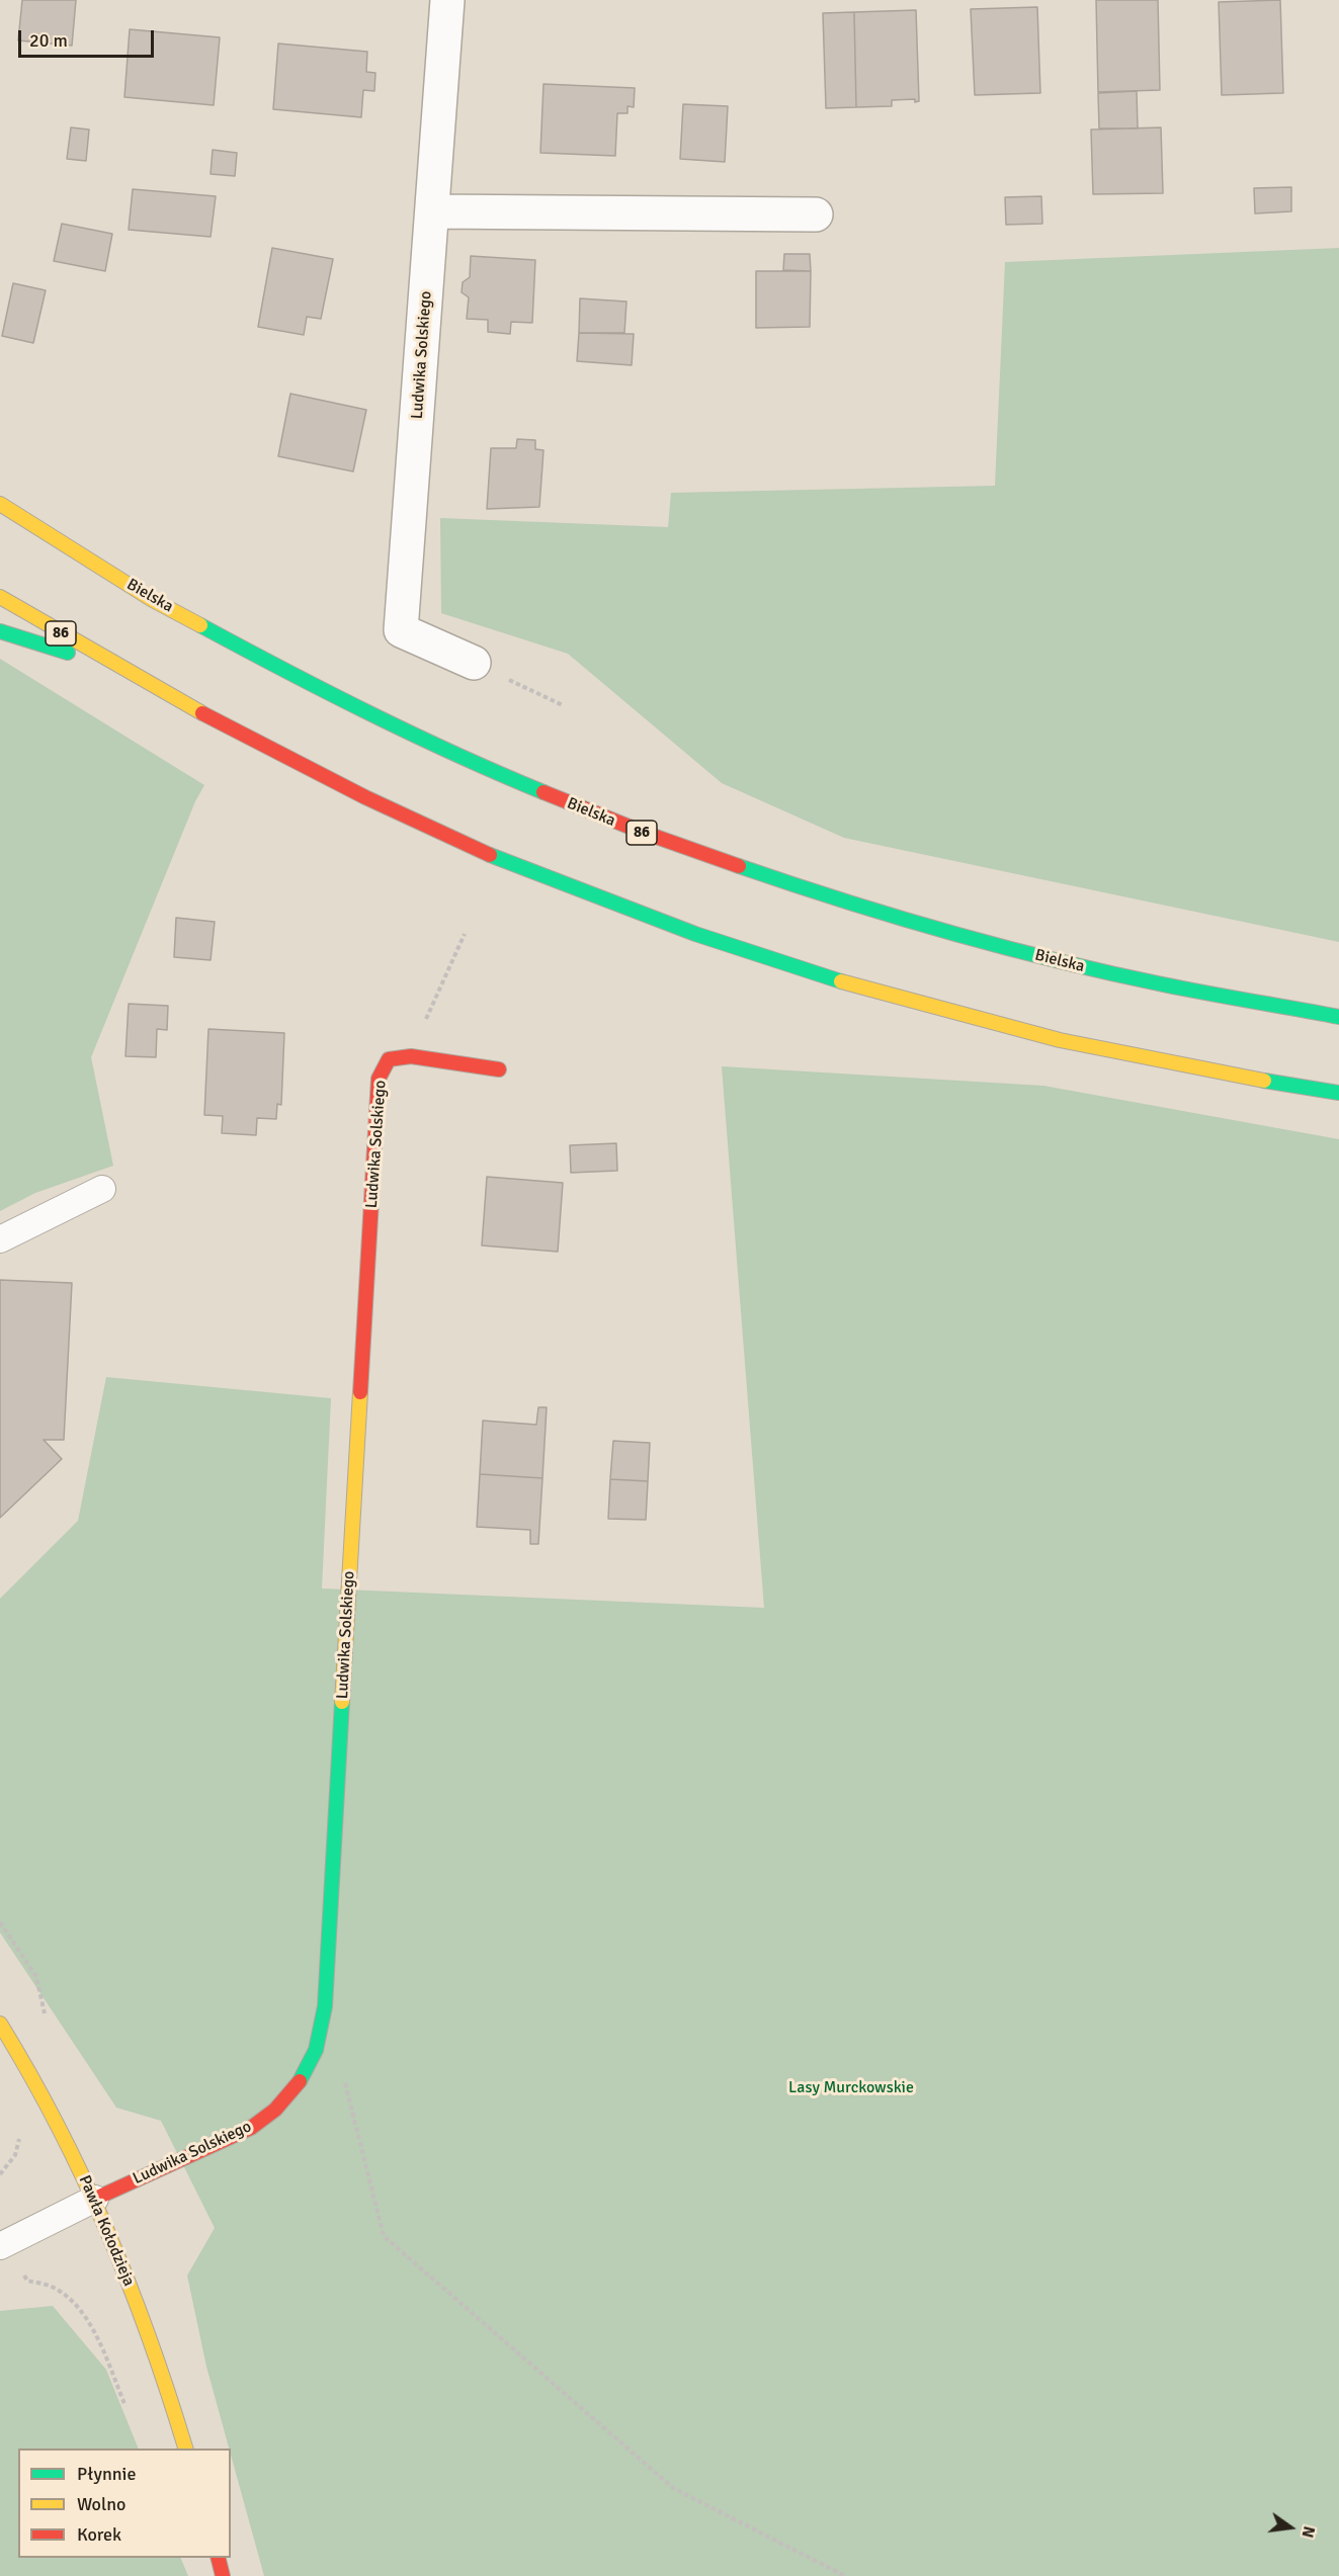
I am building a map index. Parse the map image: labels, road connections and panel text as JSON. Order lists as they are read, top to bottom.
{
  "streets": {
    "main road": [
      "Ludwika Solskiego",
      "Bielska",
      "86",
      "Pawła Kołodzieja"
    ]
  },
  "crossings": [
    ["Ludwika Solskiego", "Pawła Kołodzieja"]
  ],
  "parks": ["Lasy Murckowskie"],
  "legend": ["Płynnie", "Wolno", "Korek"],
  "scale_bar": "20 m",
  "north": "right"
}
